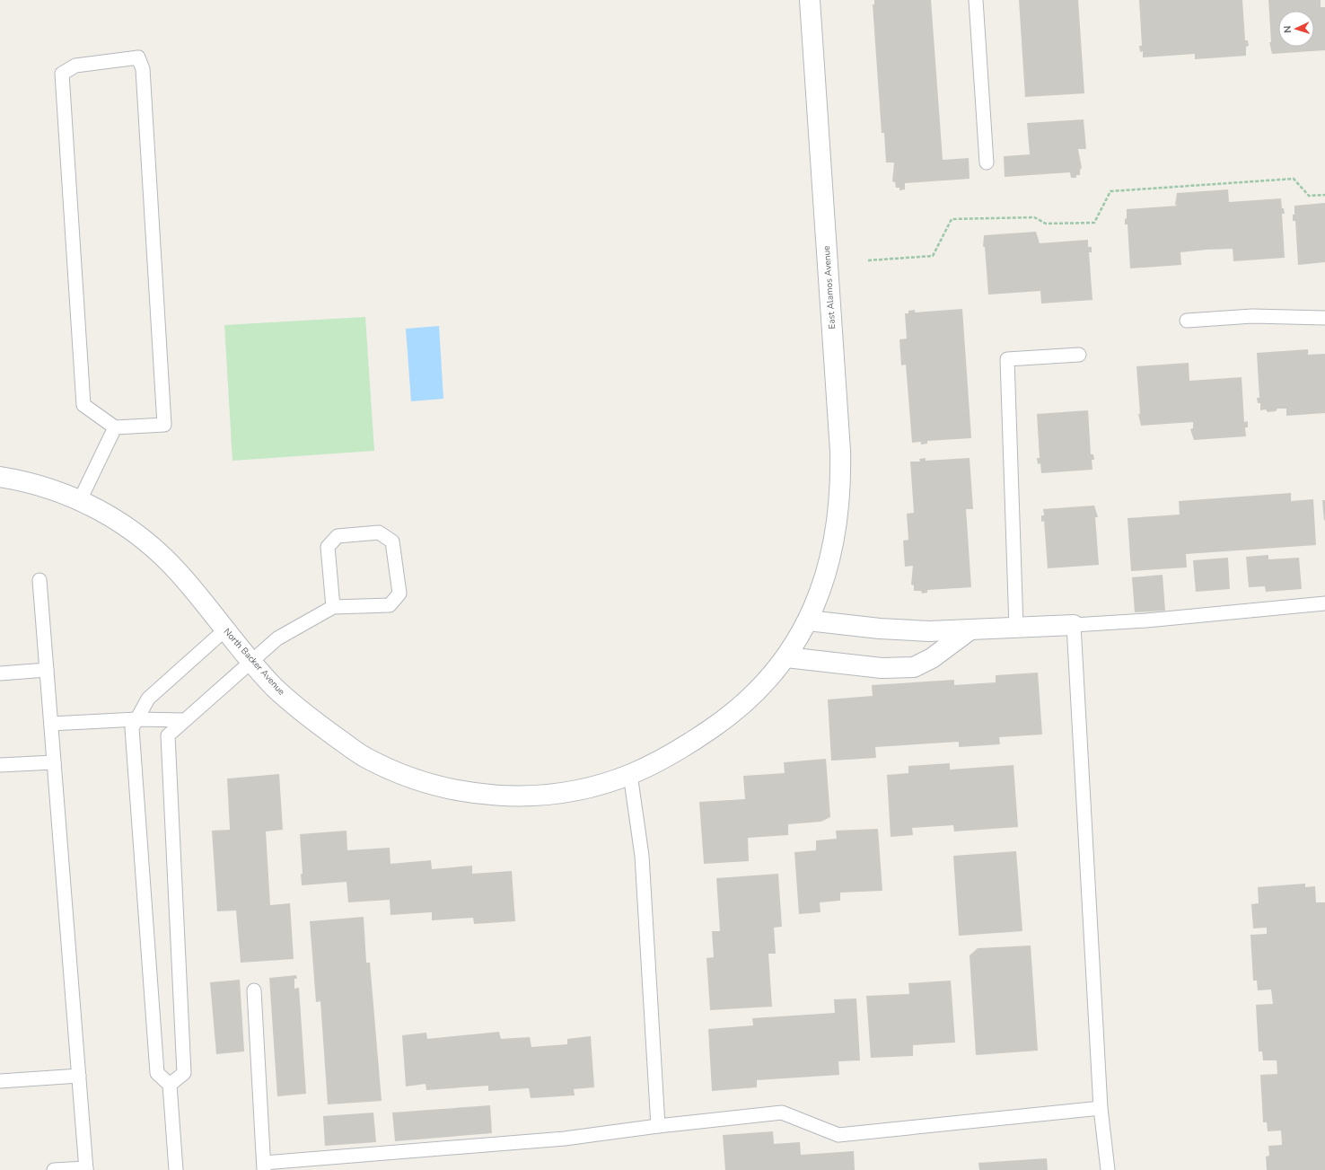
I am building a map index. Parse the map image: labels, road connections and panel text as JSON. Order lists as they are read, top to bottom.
{
  "streets": {
    "street": ["East Alamos Avenue", "North Backer Avenue"]
  },
  "crossings": [
    ["East Alamos Avenue", "North Backer Avenue"]
  ],
  "north": "left"
}
